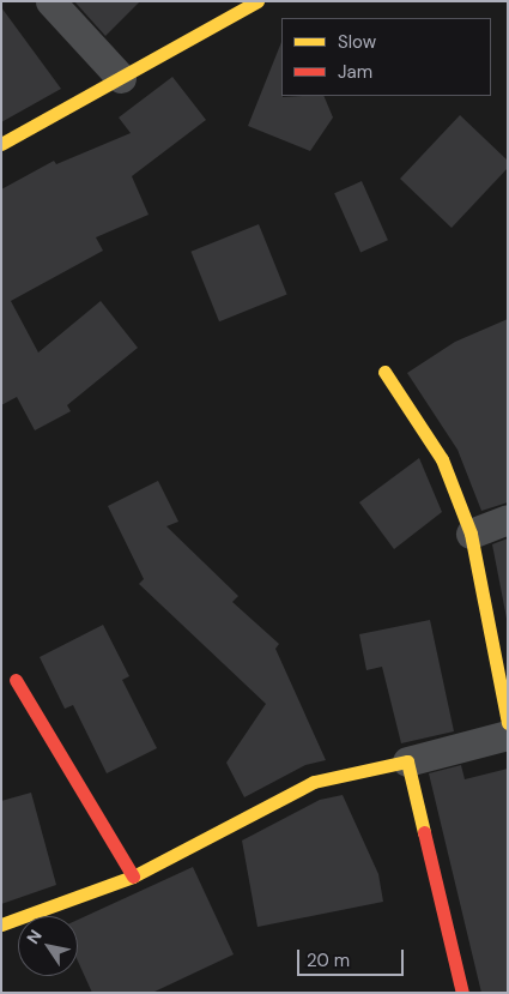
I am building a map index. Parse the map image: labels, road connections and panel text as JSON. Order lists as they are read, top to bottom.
{
  "legend": ["Slow", "Jam"],
  "scale_bar": "20 m",
  "north": "top left"
}
